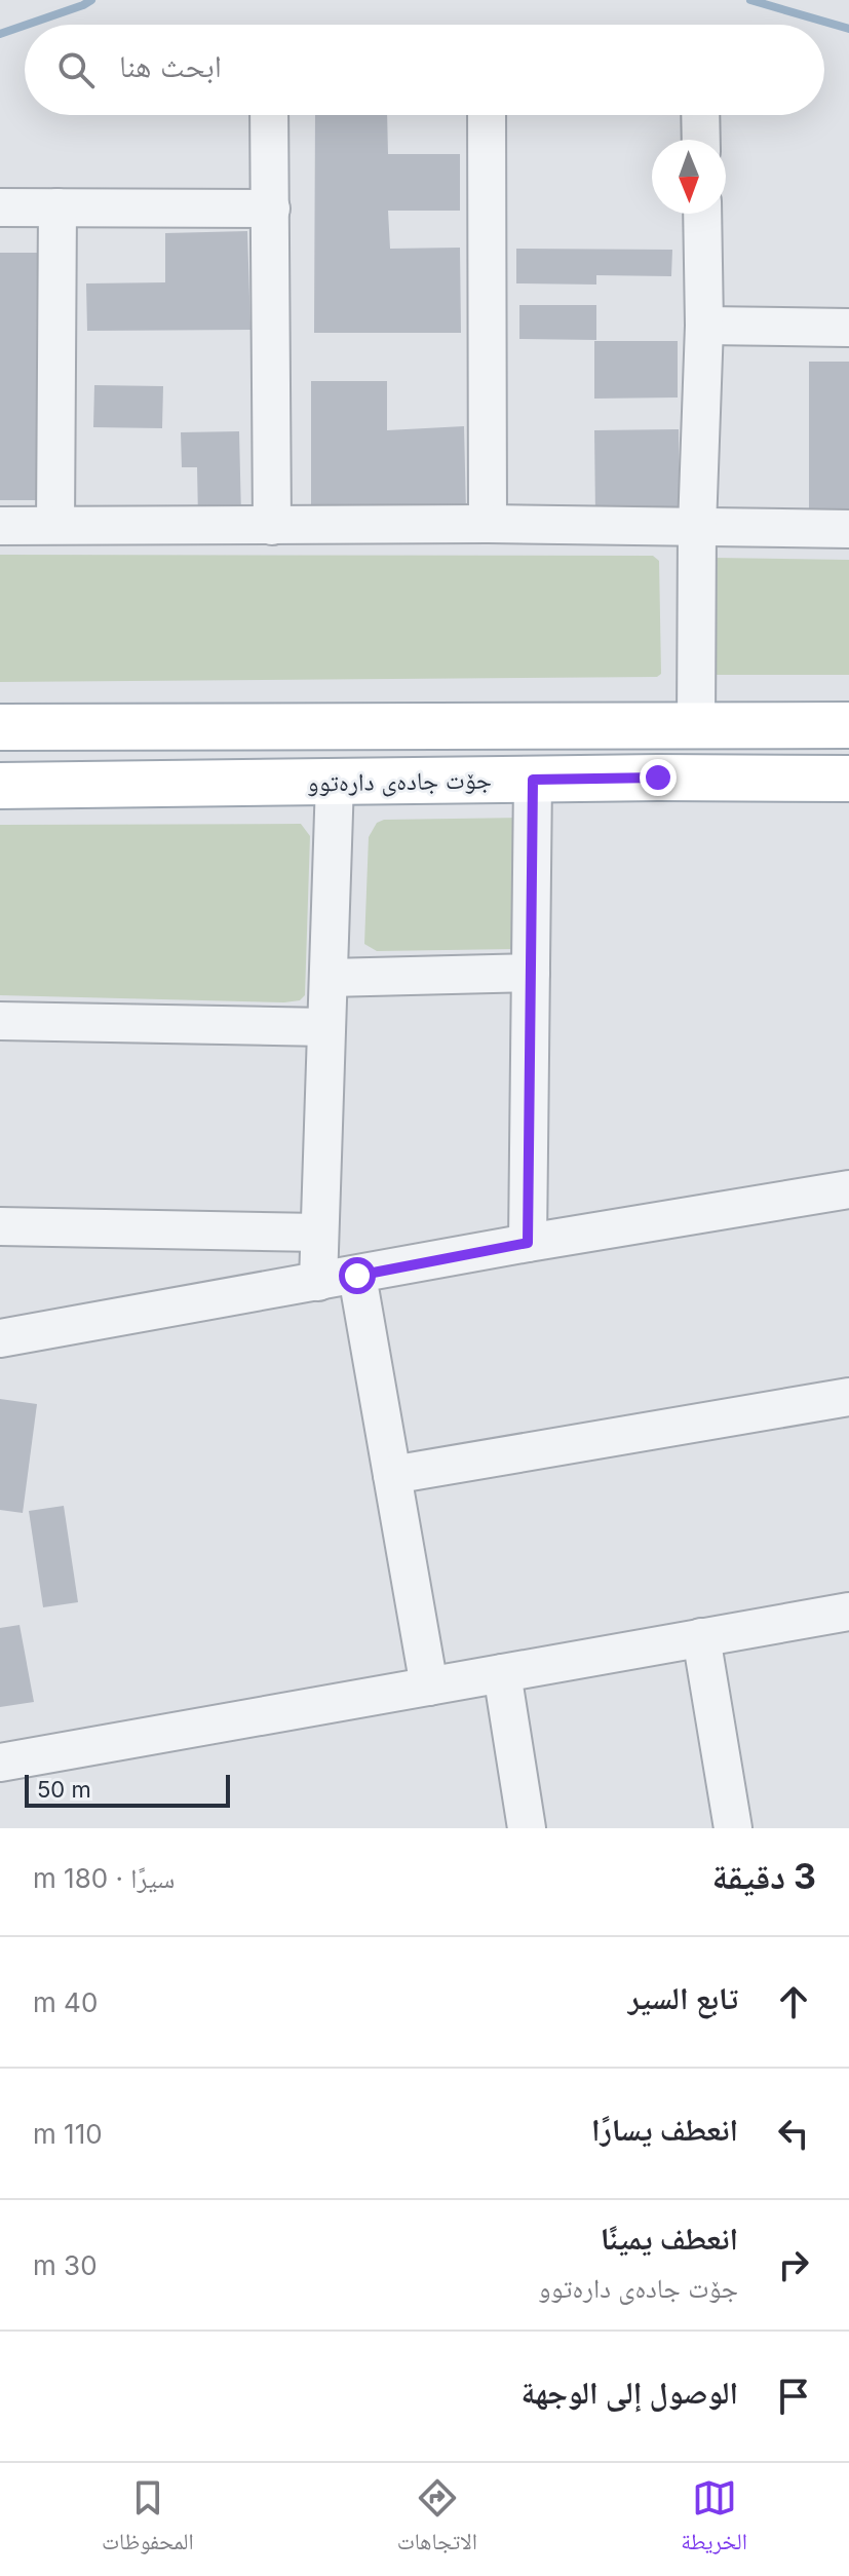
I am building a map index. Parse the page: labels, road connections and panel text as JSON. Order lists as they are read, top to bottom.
{
  "streets": {
    "main road": ["جۆت جادەی دارەتوو"]
  },
  "scale_bar": "50 m",
  "north": "bottom",
  "page": {
    "search": "ابحث هنا",
    "scale": "50 m",
    "heading": ["3 دقيقة", "سيرًا · 180 m"],
    "list": [
      ["تابع السير", "40 m"],
      ["انعطف يسارًا", "110 m"],
      ["انعطف يمينًا", "جۆت جادەی دارەتوو", "30 m"],
      "الوصول إلى الوجهة"
    ],
    "nav": ["الخريطة", "الاتجاهات", "المحفوظات"]
  }
}
